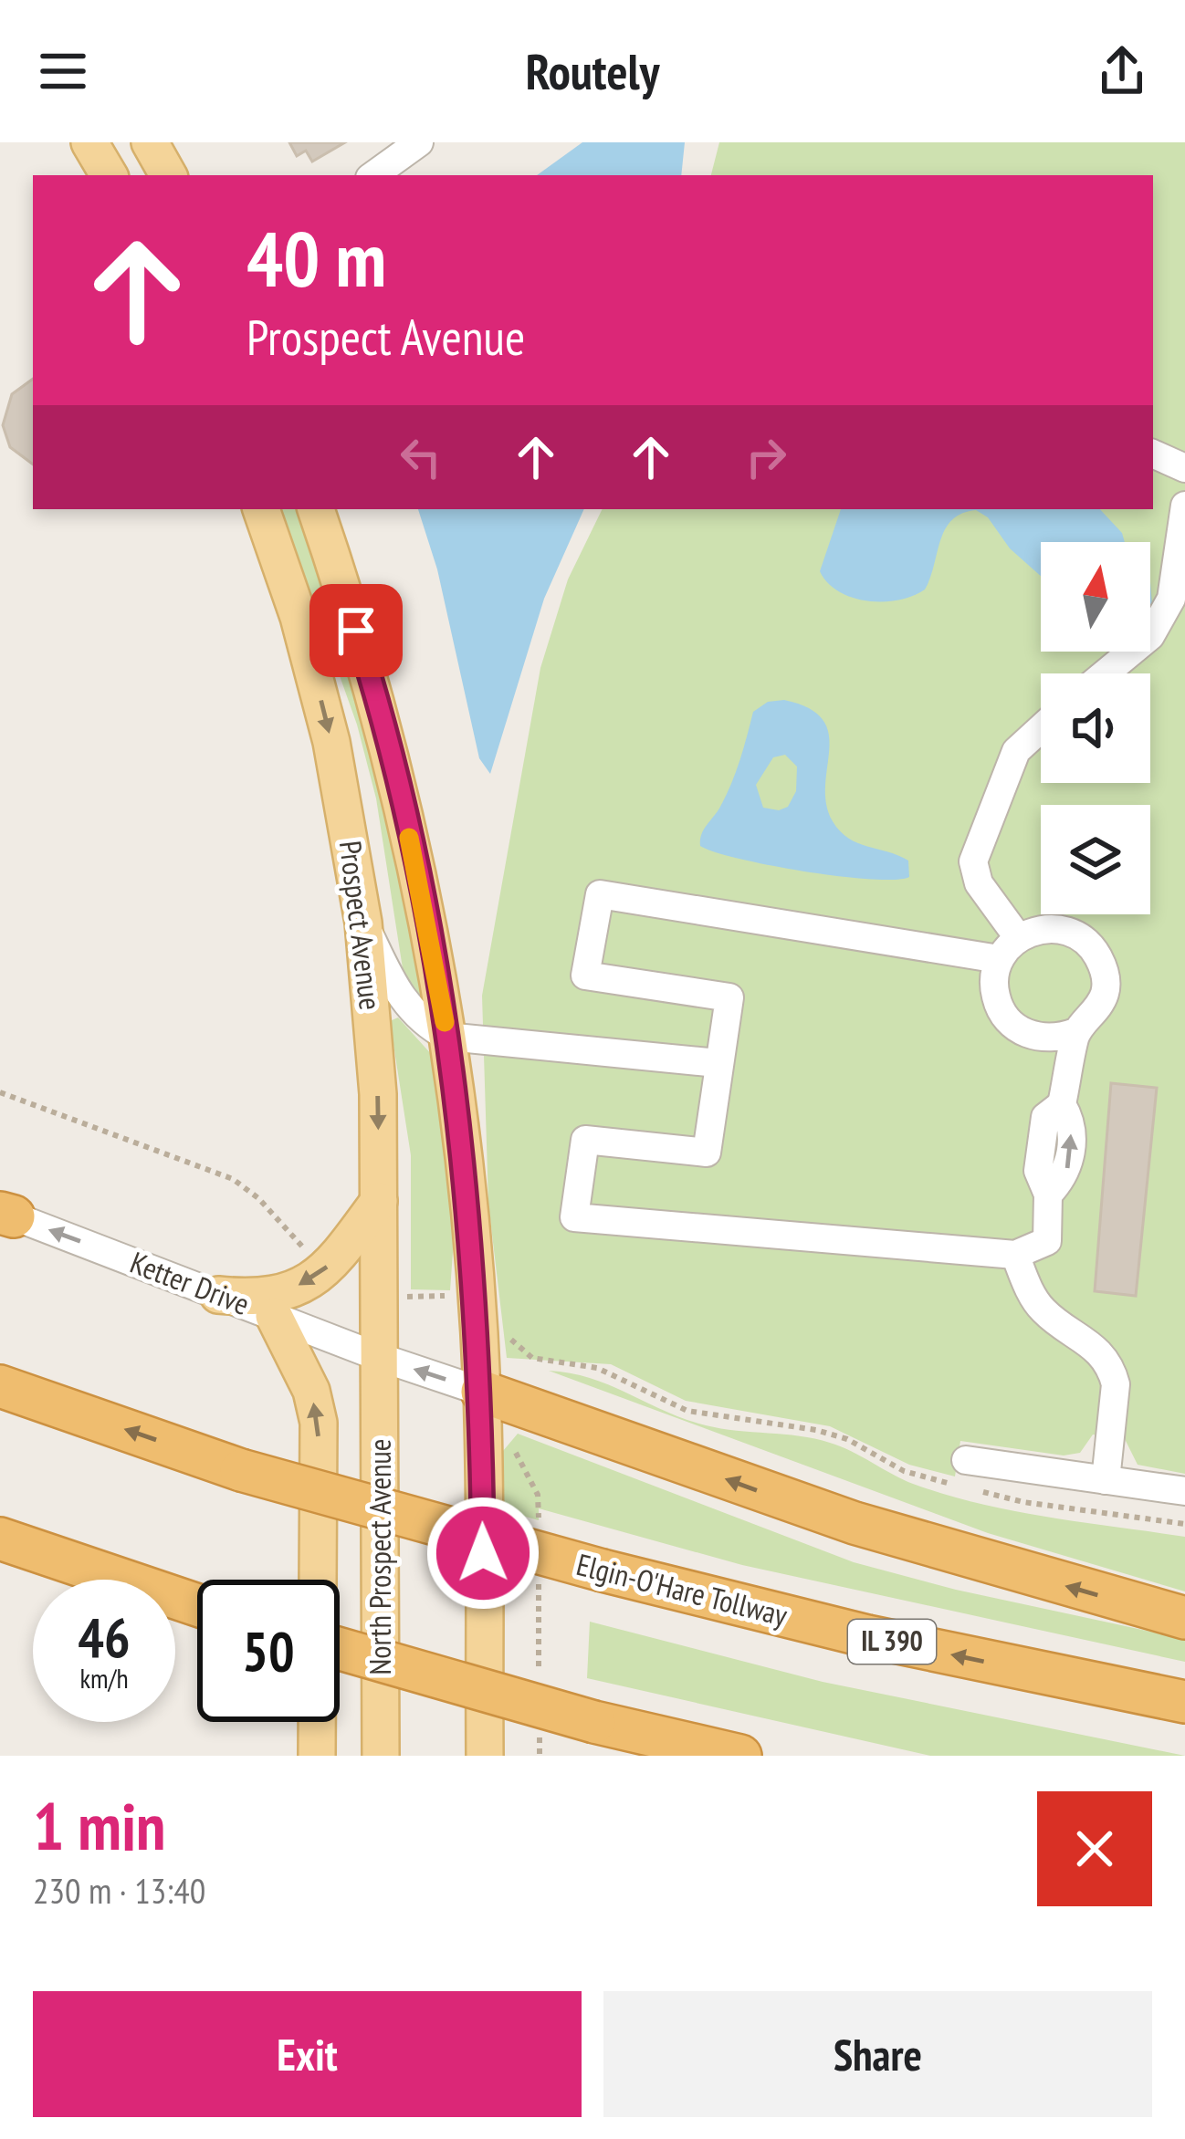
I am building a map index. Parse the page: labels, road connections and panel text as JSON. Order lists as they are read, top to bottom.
{
  "streets": {
    "highway": ["Elgin-O'Hare Tollway", "IL 390"],
    "main road": ["Prospect Avenue", "North Prospect Avenue"],
    "street": ["Ketter Drive"]
  },
  "crossings": [
    ["Prospect Avenue", "Ketter Drive"],
    ["Prospect Avenue", "North Prospect Avenue"],
    ["Ketter Drive", "North Prospect Avenue"]
  ],
  "one_way": ["Ketter Drive"],
  "north": "top",
  "page": {
    "header": "Routely",
    "turn": ["40 m", "Prospect Avenue"],
    "speed": "46 km/h",
    "limit": "50",
    "heading": ["1 min", "230 m · 13:40"],
    "buttons": ["Exit", "Share"]
  }
}
